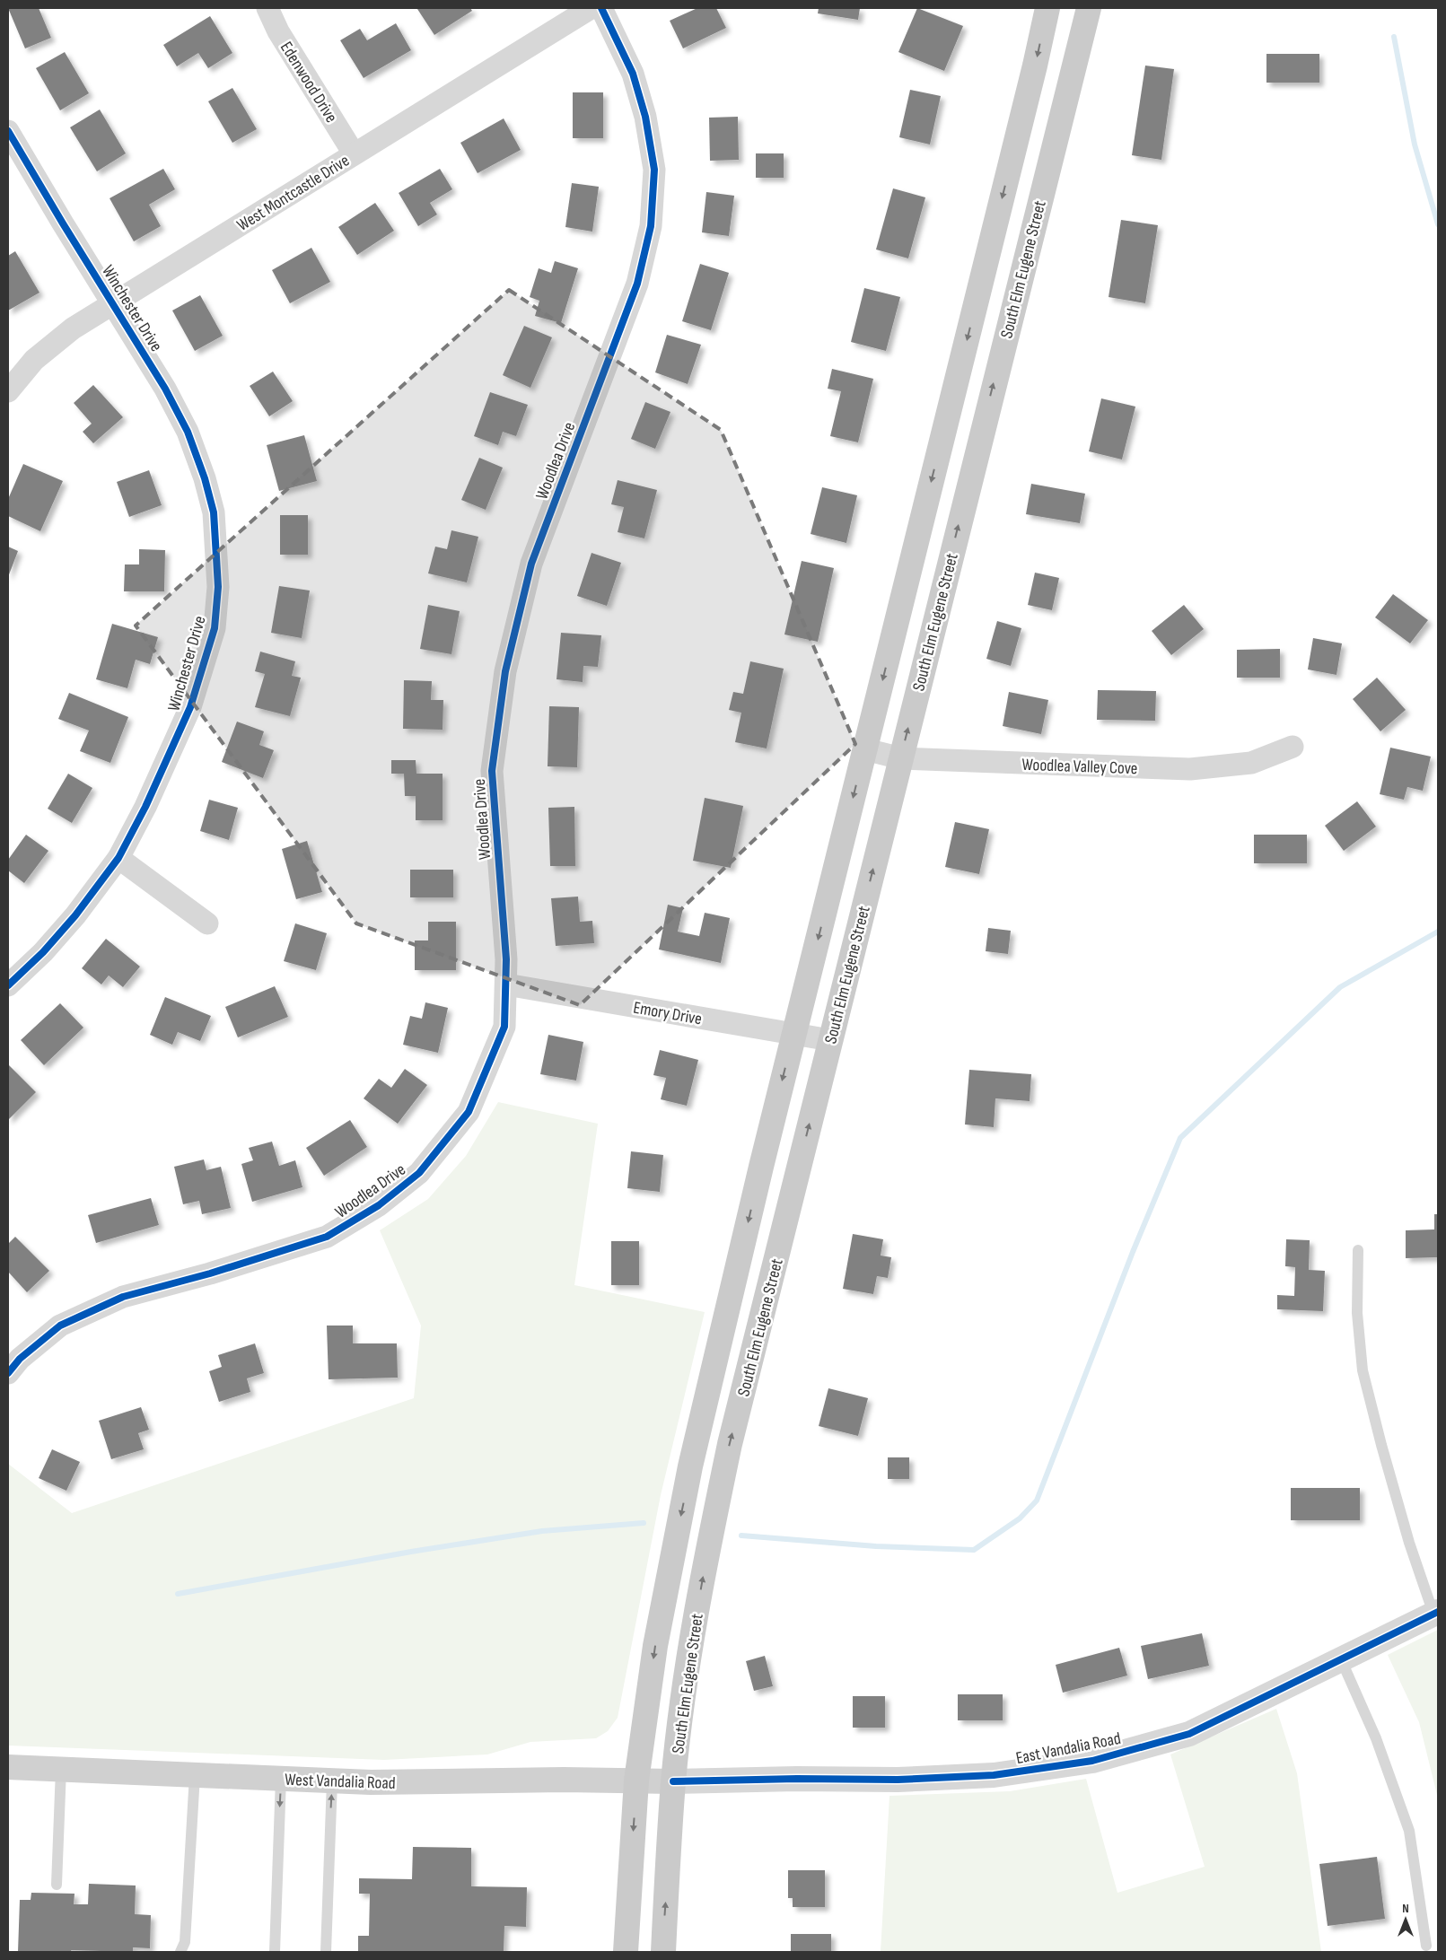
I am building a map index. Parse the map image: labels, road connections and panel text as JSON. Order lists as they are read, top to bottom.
{
  "streets": {
    "main road": ["South Elm Eugene Street", "West Vandalia Road"],
    "street": [
      "Edenwood Drive",
      "West Montcastle Drive",
      "Winchester Drive",
      "Woodlea Drive",
      "Woodlea Valley Cove",
      "Emory Drive",
      "East Vandalia Road"
    ]
  },
  "crossings": [
    ["Edenwood Drive", "West Montcastle Drive"],
    ["West Montcastle Drive", "Winchester Drive"],
    ["South Elm Eugene Street", "Woodlea Valley Cove"],
    ["South Elm Eugene Street", "Emory Drive"],
    ["South Elm Eugene Street", "East Vandalia Road"],
    ["South Elm Eugene Street", "West Vandalia Road"],
    ["Woodlea Drive", "Emory Drive"],
    ["East Vandalia Road", "West Vandalia Road"]
  ],
  "north": "top"
}
